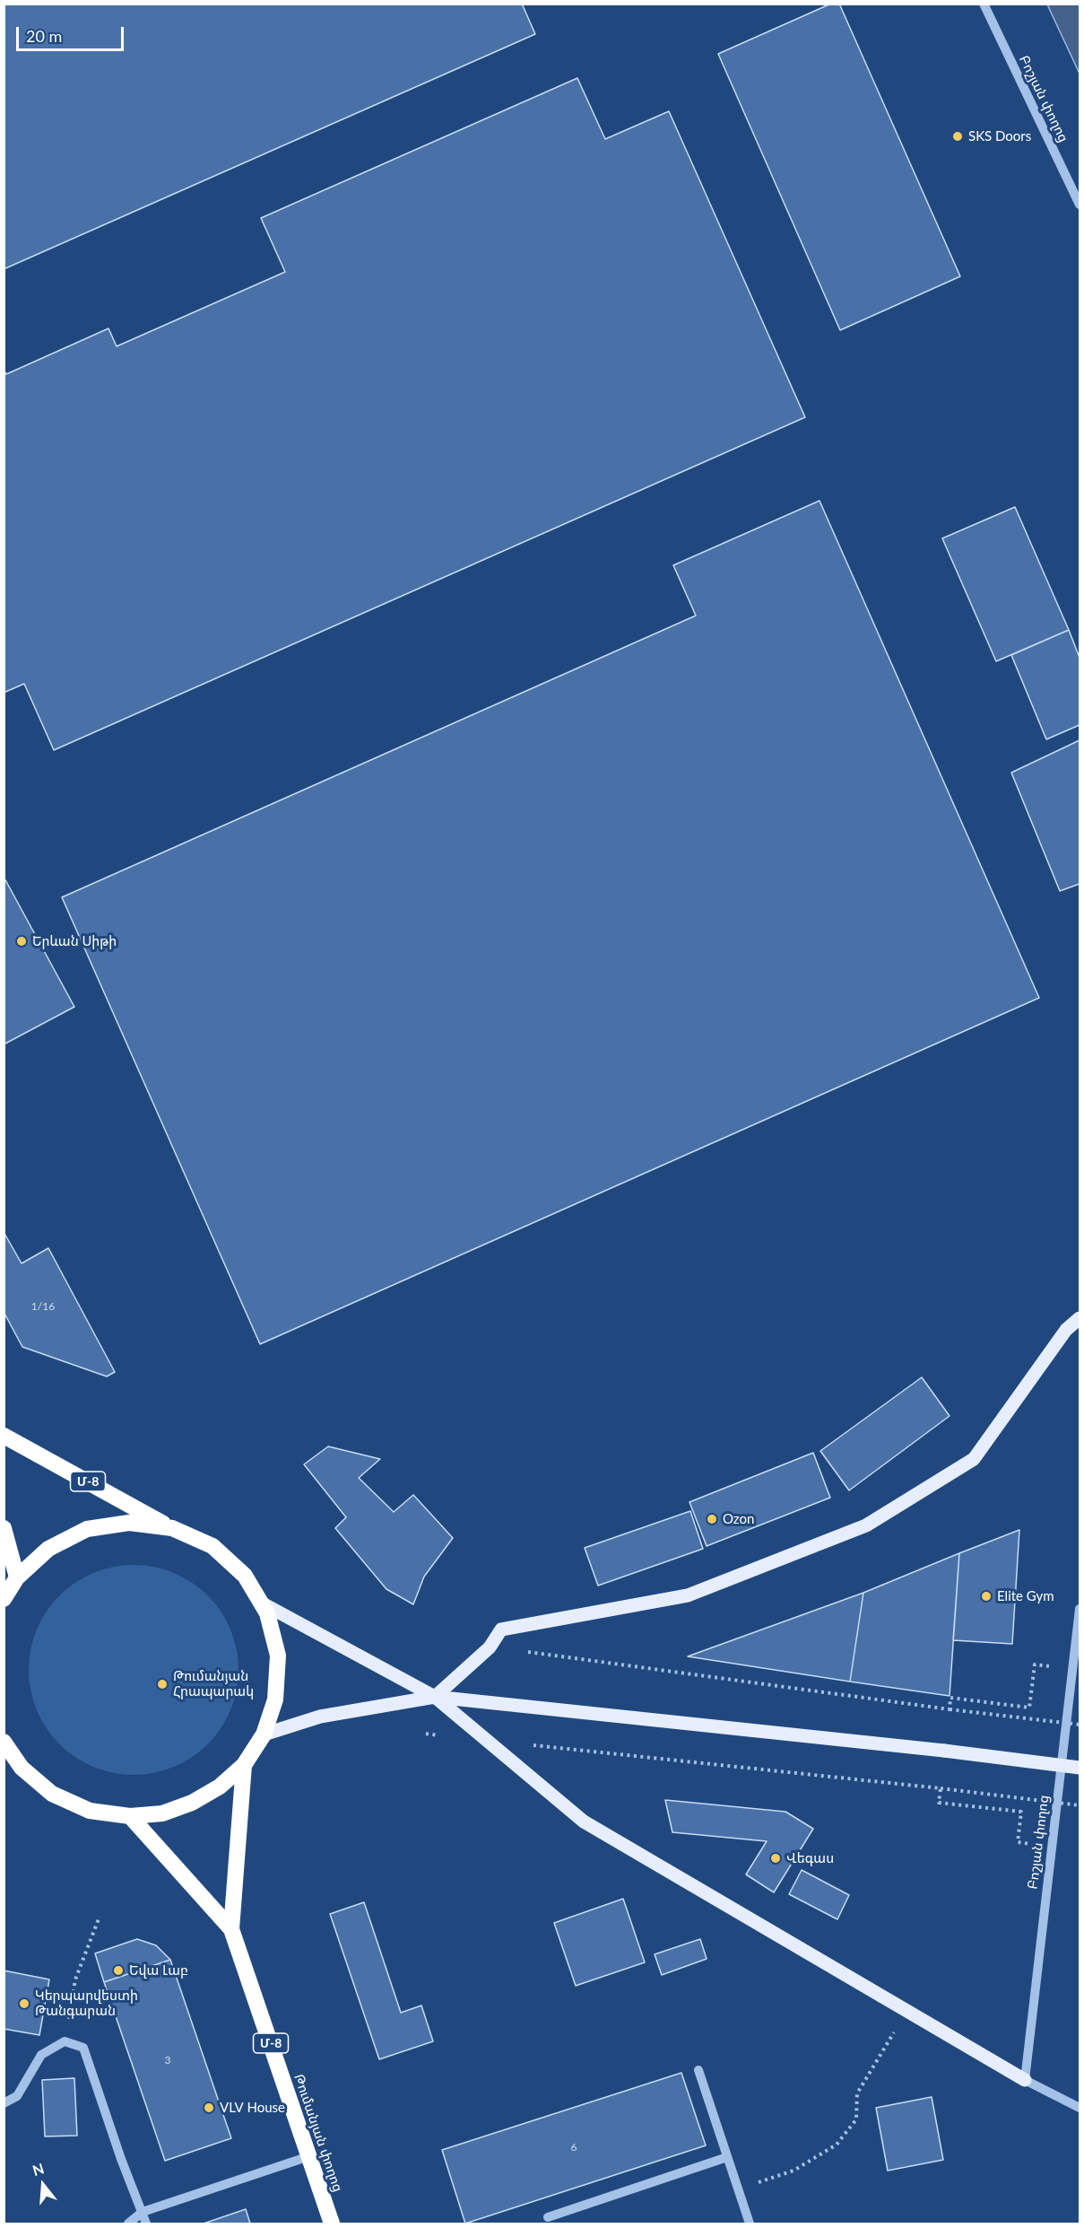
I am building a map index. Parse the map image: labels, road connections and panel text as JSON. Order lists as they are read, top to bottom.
{
  "streets": {
    "highway": ["Մ-8", "Թումանյան փողոց"],
    "street": ["Բոշյան փողոց"]
  },
  "crossings": [
    ["Մ-8", "Թումանյան փողոց"]
  ],
  "places": [
    "SKS Doors",
    "Երևան Սիթի",
    "Ozon",
    "Elite Gym",
    "Թումանյան Հրապարակ",
    "Վեգաս",
    "Եվա Լաբ",
    "Կերպարվեստի Թանգարան",
    "VLV House"
  ],
  "house_numbers": ["1/16", "3", "6"],
  "scale_bar": "20 m",
  "north": "top"
}
